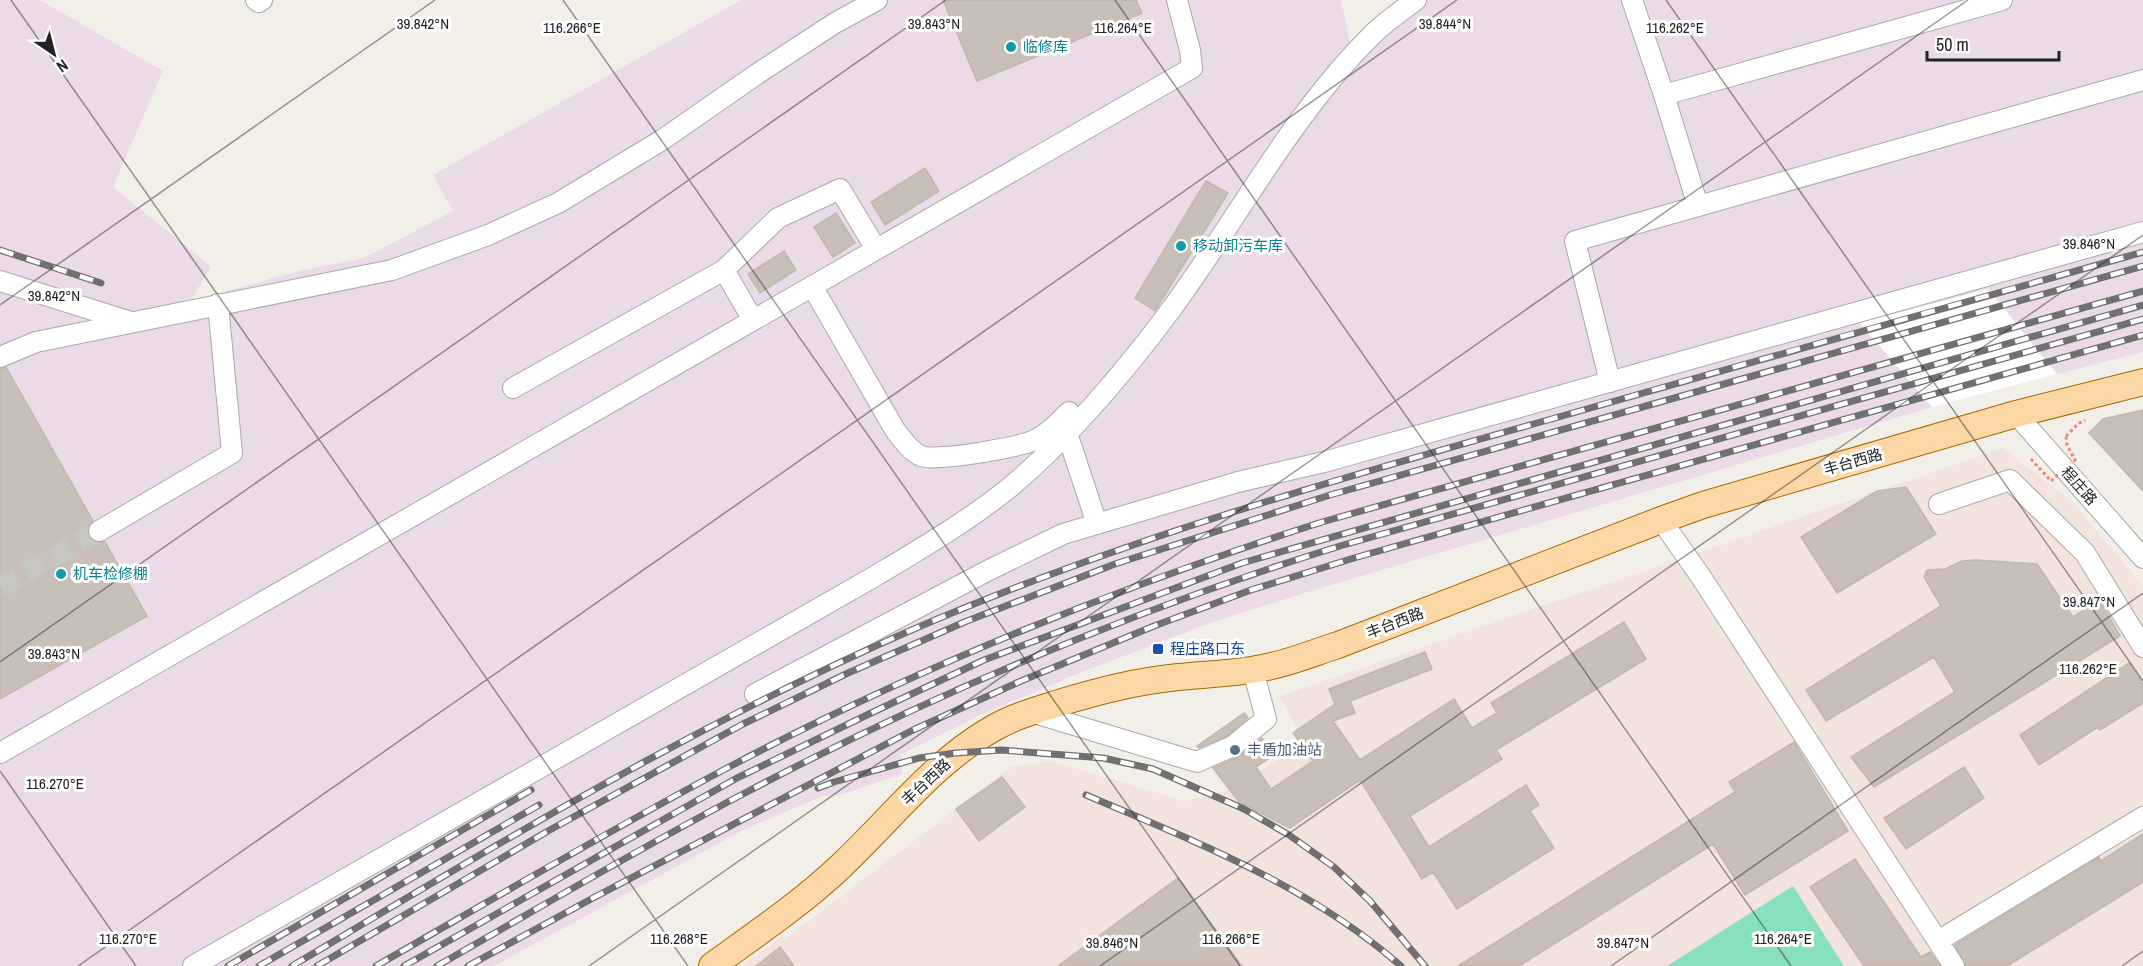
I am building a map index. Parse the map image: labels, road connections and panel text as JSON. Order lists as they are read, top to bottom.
{
  "streets": {
    "main road": ["丰台西路"],
    "street": ["程庄路"]
  },
  "crossings": [
    ["丰台西路", "程庄路"]
  ],
  "places": {
    "other": [
      "临修库",
      "移动卸污车库",
      "机车检修棚",
      "丰盾加油站"
    ],
    "transit": ["程庄路口东"]
  },
  "scale_bar": "50 m",
  "north": "bottom right",
  "coordinates": [
    "39.842°N",
    "39.843°N",
    "39.844°N",
    "116.266°E",
    "116.264°E",
    "116.262°E",
    "39.846°N",
    "39.847°N",
    "116.270°E",
    "116.268°E"
  ]
}
